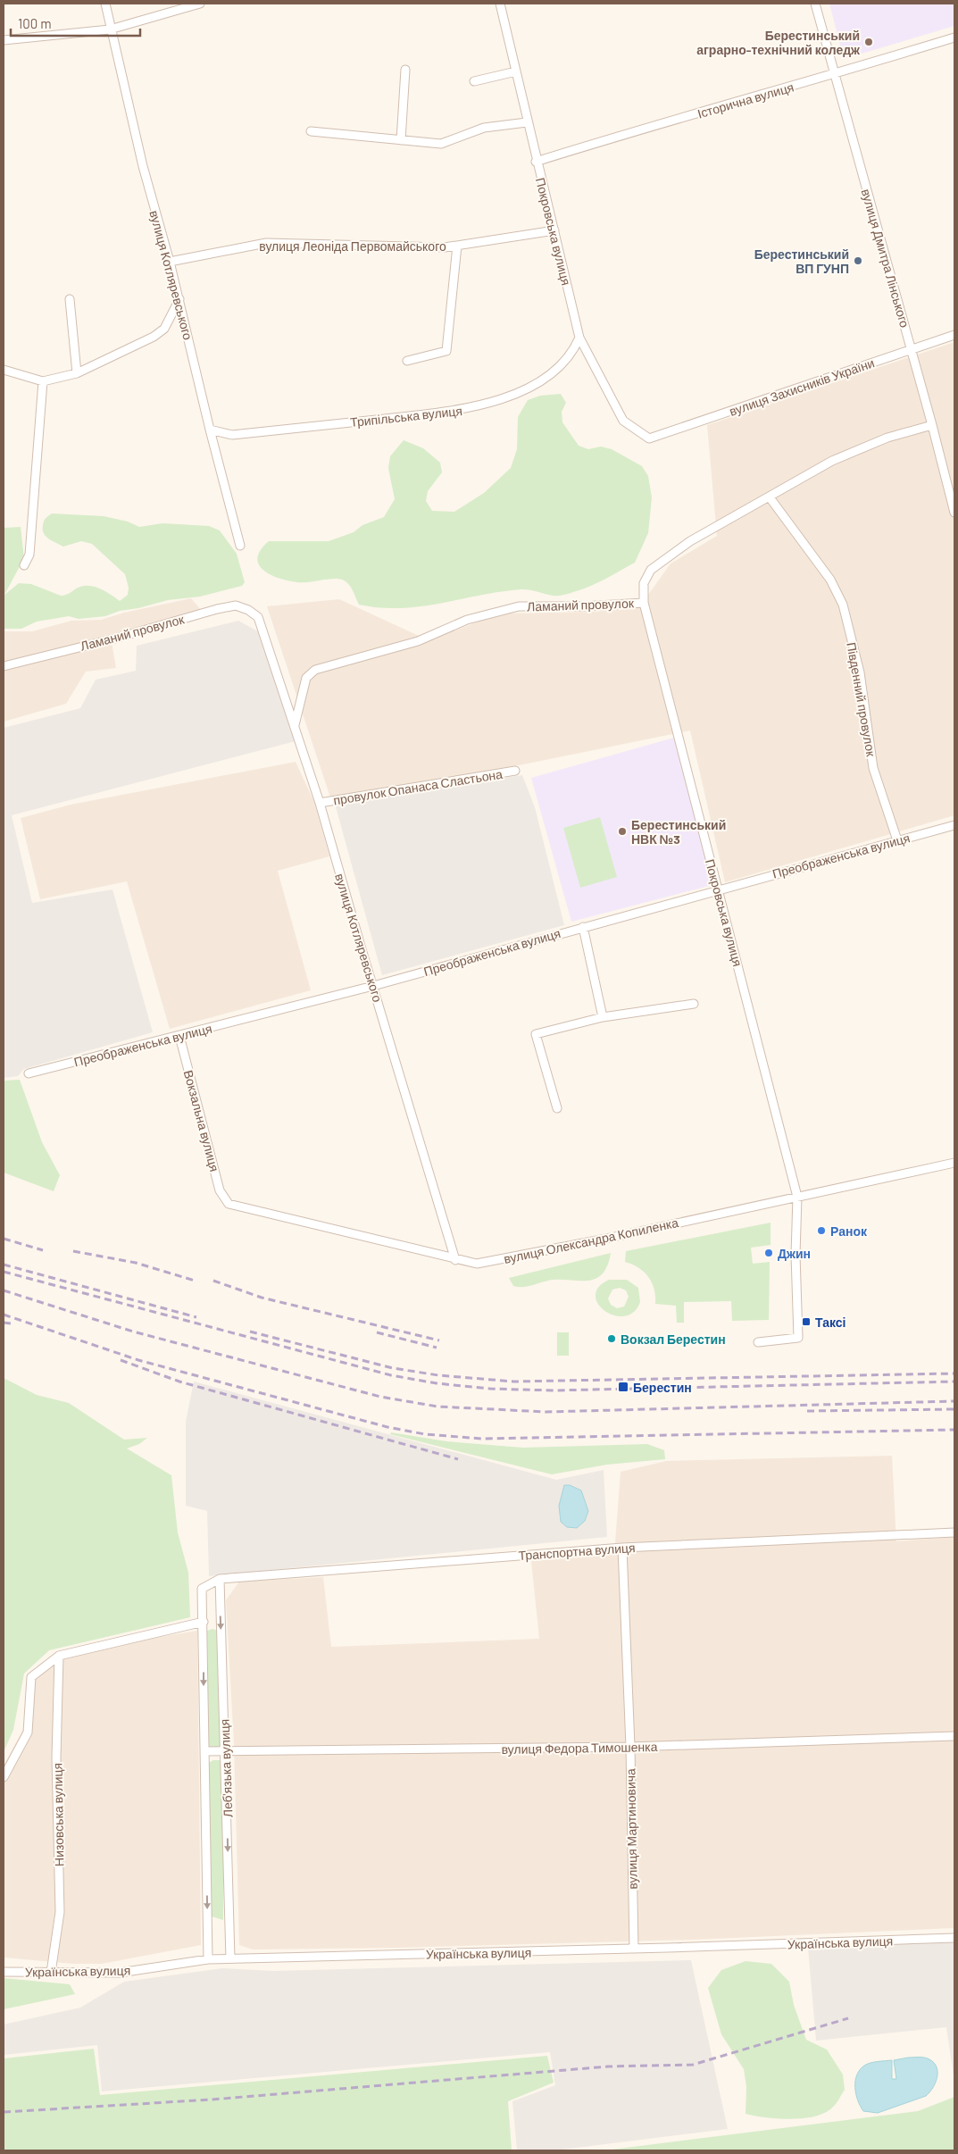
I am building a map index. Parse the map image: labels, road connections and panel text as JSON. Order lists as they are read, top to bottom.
{
  "streets": {
    "street": [
      "Історична вулиця",
      "Покровська вулиця",
      "вулиця Леоніда Первомайського",
      "вулиця Дмитра Лінського",
      "вулиця Котляревського",
      "вулиця Захисників України",
      "Трипільська вулиця",
      "Ламаний провулок",
      "Південний провулок",
      "провулок Опанаса Сластьона",
      "Преображенська вулиця",
      "Вокзальна вулиця",
      "вулиця Олександра Копиленка",
      "Транспортна вулиця",
      "вулиця Федора Тимошенка",
      "Леб'язька вулиця",
      "Низовська вулиця",
      "вулиця Мартиновича",
      "Українська вулиця"
    ]
  },
  "crossings": [
    ["Історична вулиця", "Покровська вулиця"],
    ["Історична вулиця", "вулиця Дмитра Лінського"],
    ["Покровська вулиця", "вулиця Леоніда Первомайського"],
    ["Покровська вулиця", "вулиця Захисників України"],
    ["Покровська вулиця", "Трипільська вулиця"],
    ["Покровська вулиця", "Ламаний провулок"],
    ["Покровська вулиця", "Преображенська вулиця"],
    ["Покровська вулиця", "вулиця Олександра Копиленка"],
    ["вулиця Леоніда Первомайського", "вулиця Котляревського"],
    ["вулиця Дмитра Лінського", "вулиця Захисників України"],
    ["вулиця Дмитра Лінського", "Ламаний провулок"],
    ["вулиця Котляревського", "Трипільська вулиця"],
    ["вулиця Котляревського", "Ламаний провулок"],
    ["вулиця Котляревського", "провулок Опанаса Сластьона"],
    ["вулиця Котляревського", "Преображенська вулиця"],
    ["вулиця Котляревського", "вулиця Олександра Копиленка"],
    ["Ламаний провулок", "Південний провулок"],
    ["Південний провулок", "Преображенська вулиця"],
    ["Преображенська вулиця", "Вокзальна вулиця"],
    ["Вокзальна вулиця", "вулиця Олександра Копиленка"],
    ["Транспортна вулиця", "Леб'язька вулиця"],
    ["Транспортна вулиця", "вулиця Мартиновича"],
    ["вулиця Федора Тимошенка", "Леб'язька вулиця"],
    ["вулиця Федора Тимошенка", "вулиця Мартиновича"],
    ["Леб'язька вулиця", "Українська вулиця"],
    ["Низовська вулиця", "Українська вулиця"],
    ["вулиця Мартиновича", "Українська вулиця"]
  ],
  "one_way": ["Леб'язька вулиця"],
  "places": {
    "other": [
      "Берестинський аграрно-технічний коледж",
      "Берестинський ВП ГУНП",
      "Берестинський НВК №3",
      "Ранок",
      "Джин",
      "Вокзал Берестин"
    ],
    "transit": ["Таксі", "Берестин"]
  },
  "scale_bar": "100 m"
}
